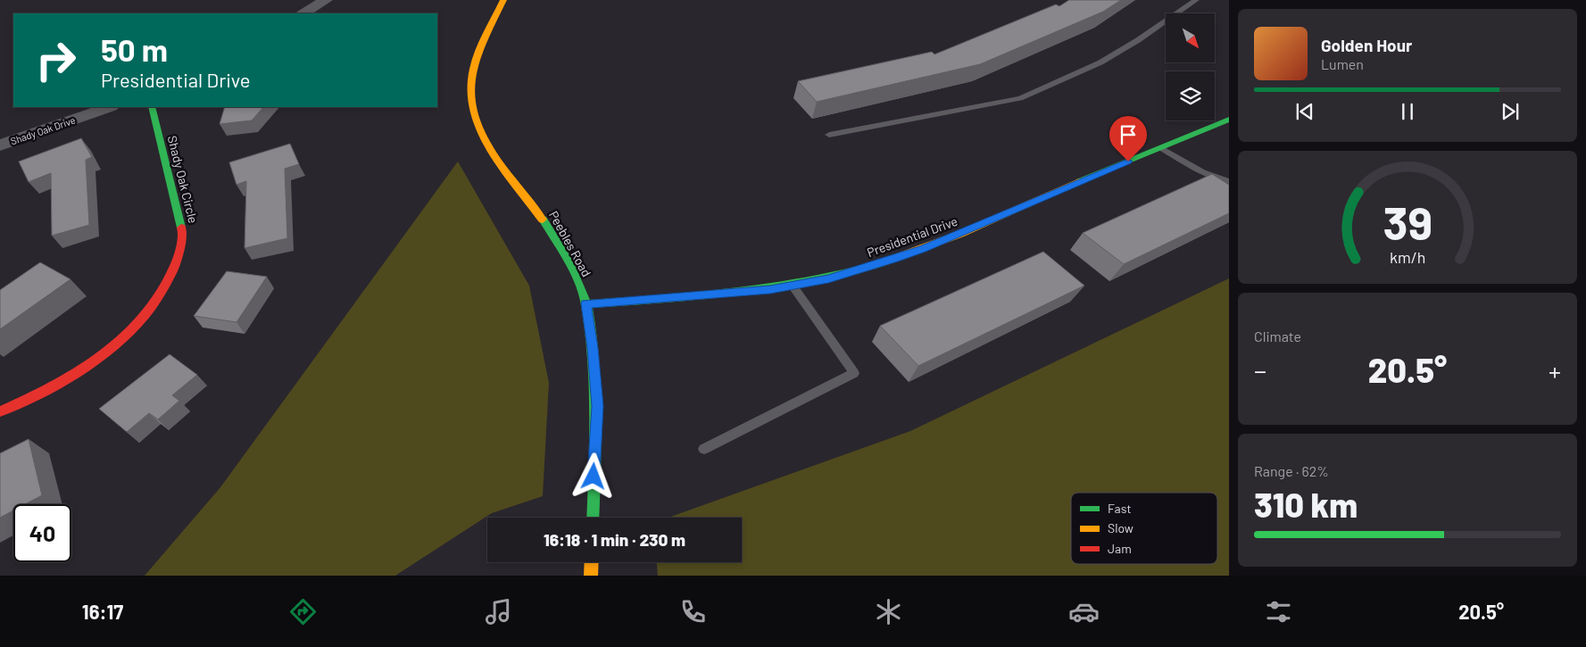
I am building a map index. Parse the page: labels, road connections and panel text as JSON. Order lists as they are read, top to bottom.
{
  "streets": {
    "street": [
      "Shady Oak Drive",
      "Shady Oak Circle",
      "Presidential Drive",
      "Peebles Road"
    ]
  },
  "crossings": [
    ["Presidential Drive", "Peebles Road"]
  ],
  "legend": ["Fast", "Slow", "Jam"],
  "north": "bottom right",
  "page": {
    "turn": ["50 m", "Presidential Drive"],
    "song": ["Golden Hour", "Lumen"],
    "tile": [
      "Climate",
      ["Range · 62%", "310 km"]
    ],
    "heat": ["−", "20.5°", "+"],
    "limit": "40",
    "trip": "16:18 · 1 min · 230 m",
    "tabs": ["16:17", "20.5°"],
    "gauge": ["39", "km/h"]
  }
}
